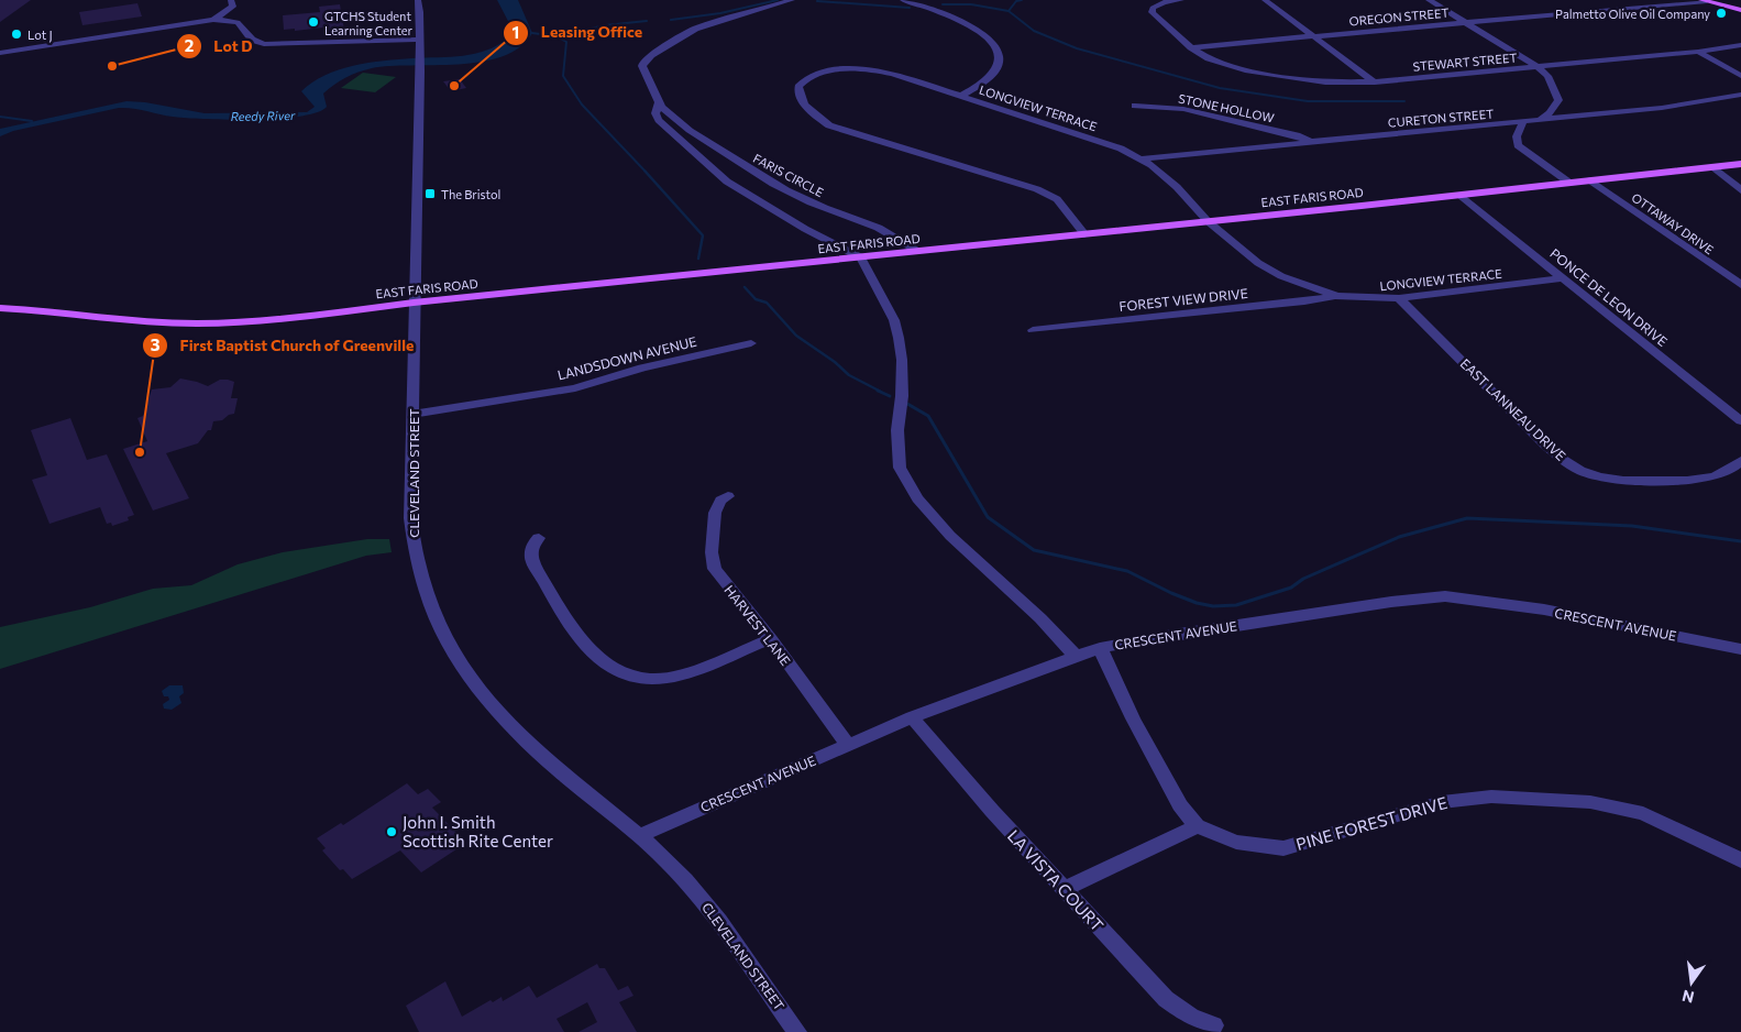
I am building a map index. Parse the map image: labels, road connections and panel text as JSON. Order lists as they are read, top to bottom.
{
  "streets": {
    "main road": ["EAST FARIS ROAD"],
    "street": [
      "OREGON STREET",
      "STEWART STREET",
      "LONGVIEW TERRACE",
      "STONE HOLLOW",
      "CURETON STREET",
      "FARIS CIRCLE",
      "OTTAWAY DRIVE",
      "PONCE DE LEON DRIVE",
      "FOREST VIEW DRIVE",
      "LANDSDOWN AVENUE",
      "EAST LANNEAU DRIVE",
      "CLEVELAND STREET",
      "CRESCENT AVENUE",
      "HARVEST LANE",
      "PINE FOREST DRIVE",
      "LA VISTA COURT"
    ]
  },
  "crossings": [
    ["OREGON STREET", "STEWART STREET"],
    ["LONGVIEW TERRACE", "CURETON STREET"],
    ["LONGVIEW TERRACE", "EAST FARIS ROAD"],
    ["LONGVIEW TERRACE", "PONCE DE LEON DRIVE"],
    ["LONGVIEW TERRACE", "FOREST VIEW DRIVE"],
    ["LONGVIEW TERRACE", "EAST LANNEAU DRIVE"],
    ["STONE HOLLOW", "CURETON STREET"],
    ["FARIS CIRCLE", "EAST FARIS ROAD"],
    ["EAST FARIS ROAD", "OTTAWAY DRIVE"],
    ["EAST FARIS ROAD", "PONCE DE LEON DRIVE"],
    ["EAST FARIS ROAD", "CLEVELAND STREET"],
    ["LANDSDOWN AVENUE", "CLEVELAND STREET"],
    ["CLEVELAND STREET", "CRESCENT AVENUE"],
    ["CRESCENT AVENUE", "HARVEST LANE"],
    ["CRESCENT AVENUE", "PINE FOREST DRIVE"],
    ["CRESCENT AVENUE", "LA VISTA COURT"]
  ],
  "water": ["Reedy River"],
  "places": {
    "other": [
      "Palmetto Olive Oil Company",
      "GTCHS Student Learning Center",
      "Lot J",
      "Lot D",
      "Leasing Office",
      "First Baptist Church of Greenville",
      "John I. Smith Scottish Rite Center"
    ],
    "transit": ["The Bristol"]
  },
  "north": "bottom"
}
